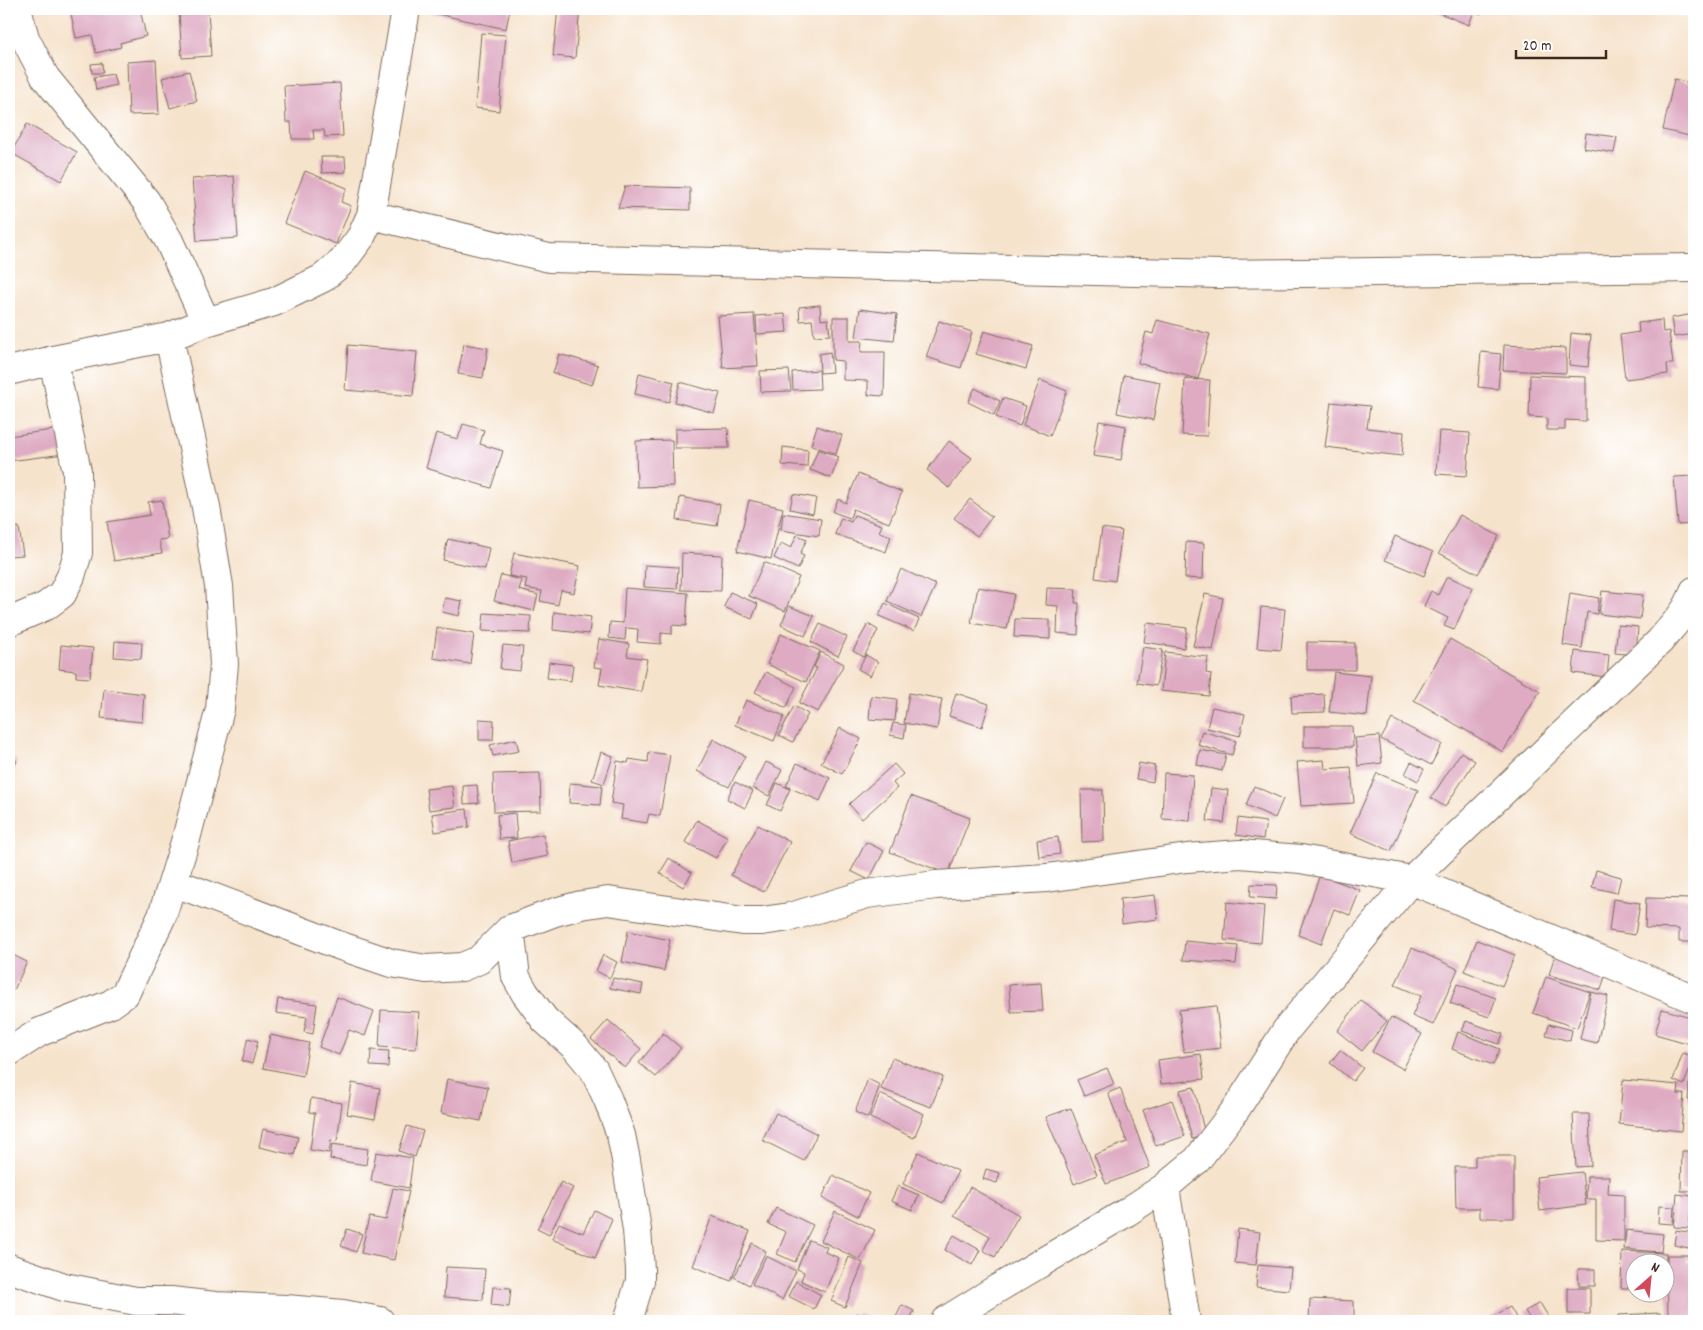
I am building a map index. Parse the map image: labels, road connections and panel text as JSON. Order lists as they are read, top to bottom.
{
  "scale_bar": "20 m",
  "north": "top right"
}
